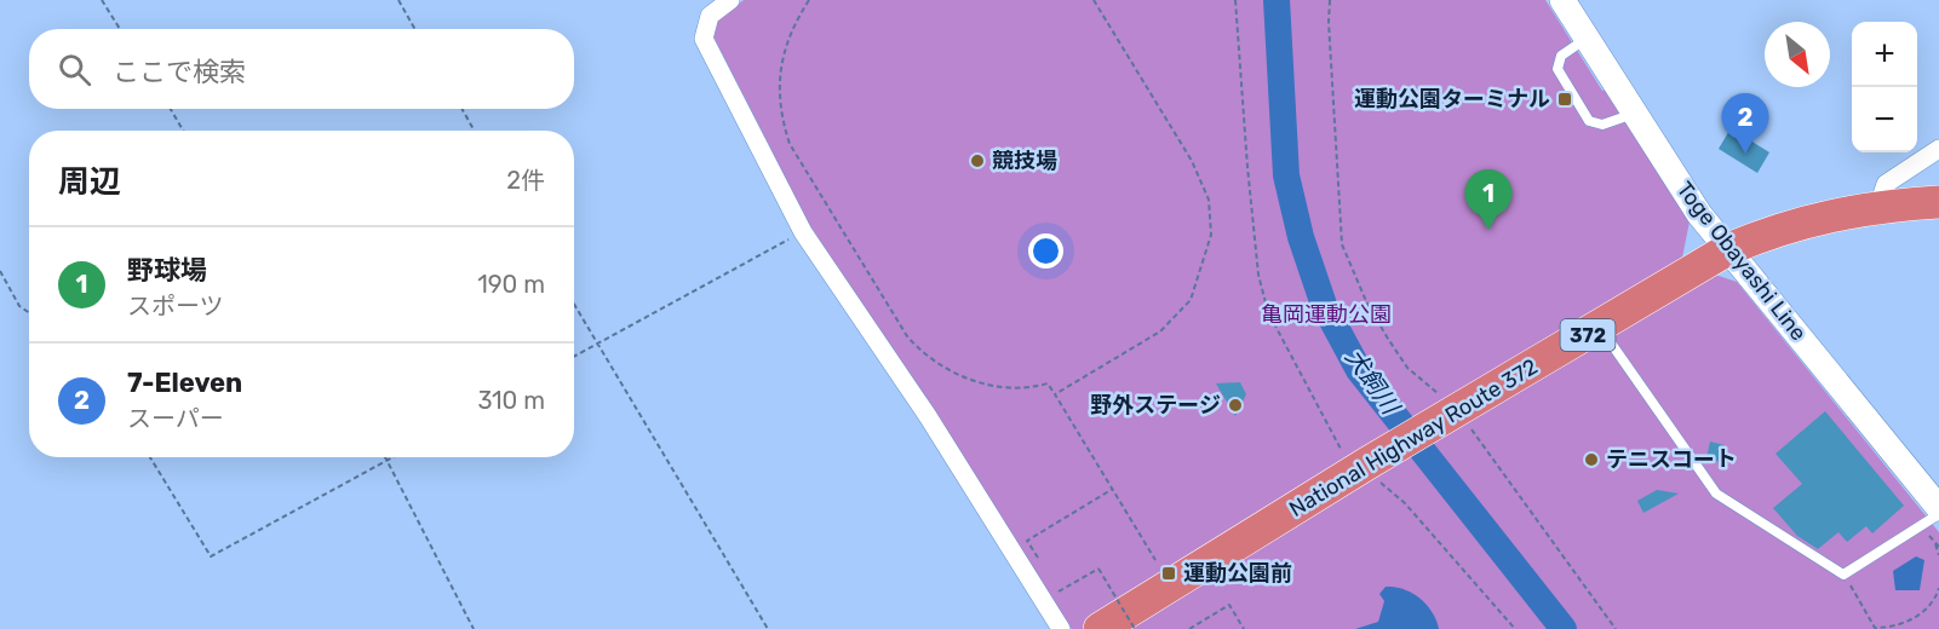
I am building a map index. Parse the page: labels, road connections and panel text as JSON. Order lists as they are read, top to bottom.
{
  "streets": {
    "highway": ["372", "National Highway Route 372"],
    "main road": ["Toge Obayashi Line"]
  },
  "crossings": [
    ["Toge Obayashi Line", "National Highway Route 372"]
  ],
  "water": ["犬飼川"],
  "parks": ["亀岡運動公園"],
  "places": {
    "transit": ["運動公園ターミナル", "運動公園前"],
    "other": ["競技場", "野外ステージ", "テニスコート"]
  },
  "north": "bottom right",
  "page": {
    "map_buttons": ["+", "−"],
    "search": "ここで検索",
    "pins": ["2", "1"],
    "heading": ["周辺", "2件"],
    "list": [
      {
        "mark": "1",
        "name": "野球場",
        "note": "スポーツ",
        "value": "190 m"
      },
      {
        "mark": "2",
        "name": "7-Eleven",
        "note": "スーパー",
        "value": "310 m"
      }
    ]
  }
}
